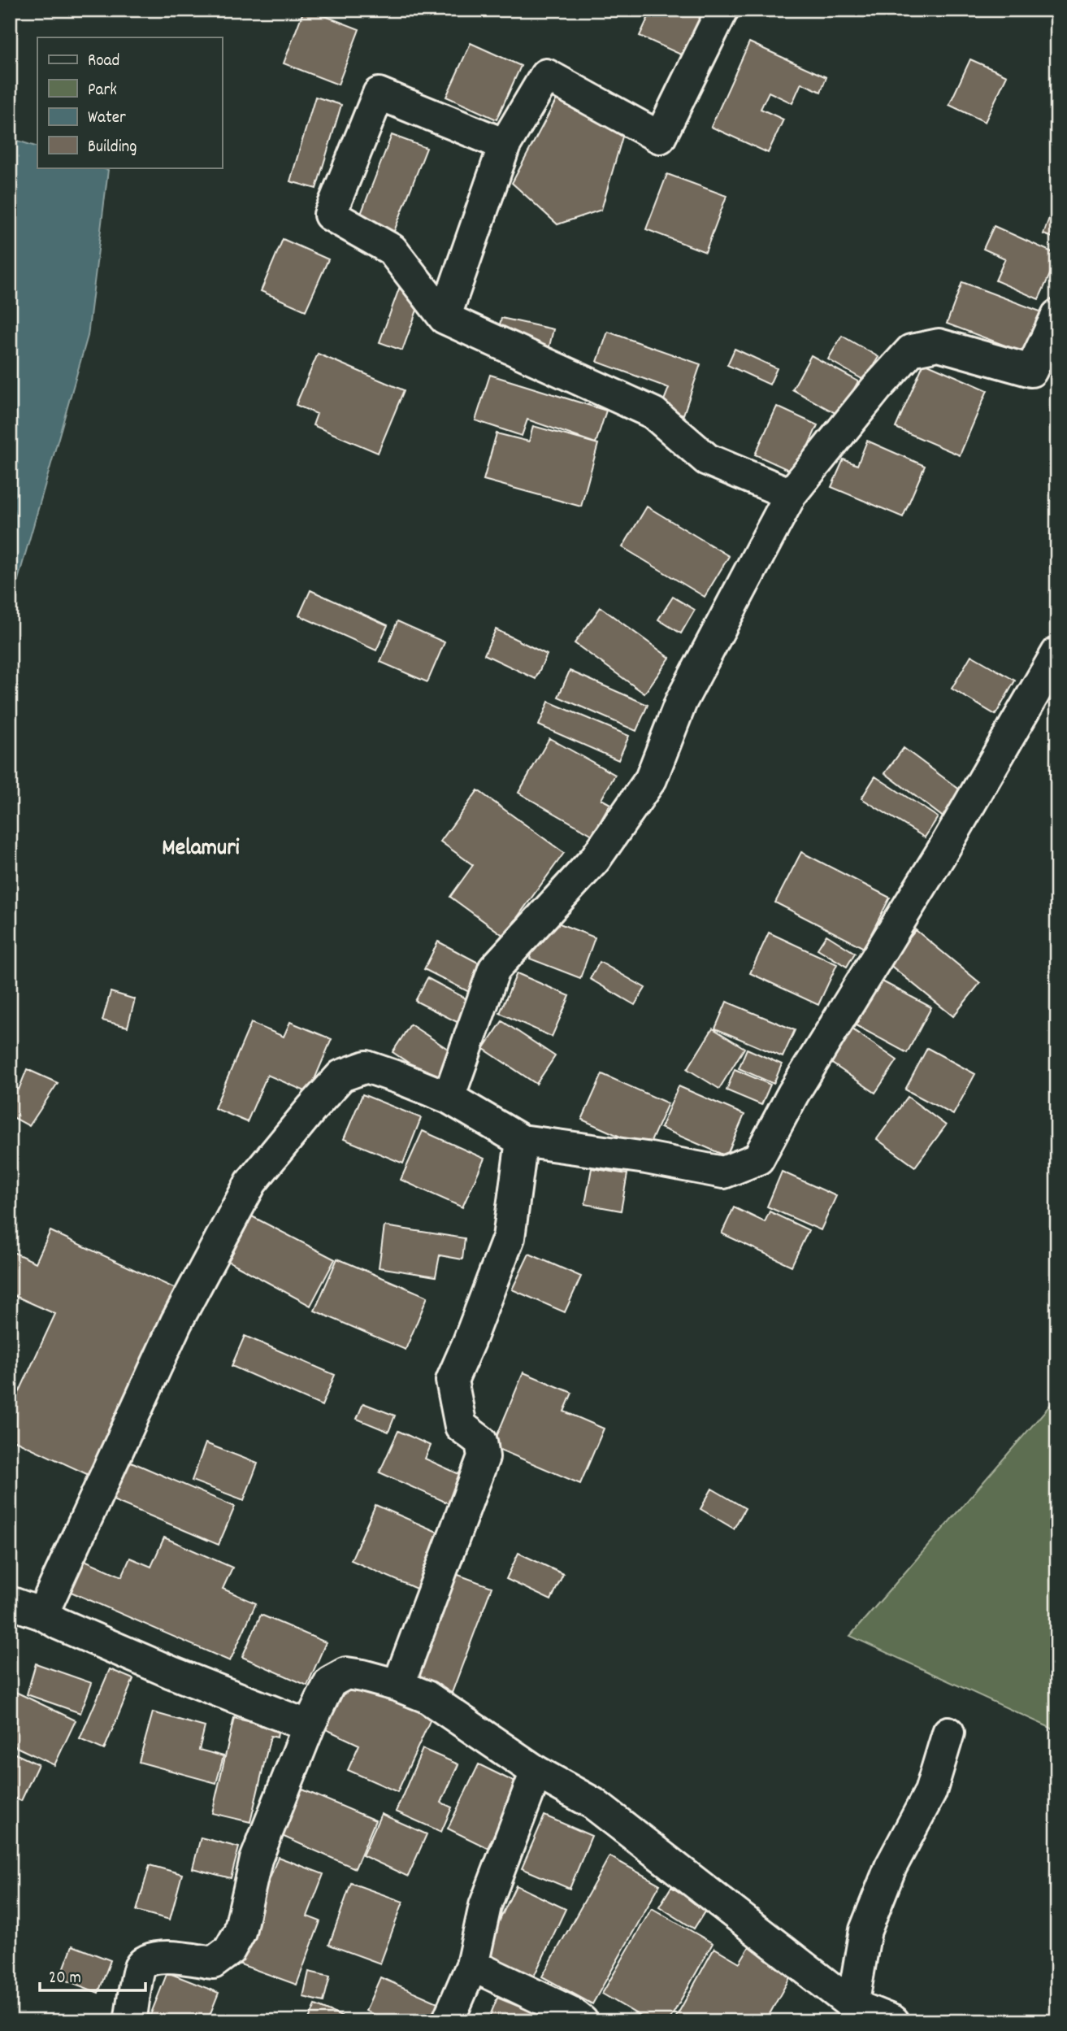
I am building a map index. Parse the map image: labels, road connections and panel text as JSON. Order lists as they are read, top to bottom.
{
  "districts": ["Melamuri"],
  "legend": [
    "Road",
    "Park",
    "Water",
    "Building"
  ],
  "scale_bar": "20 m"
}
